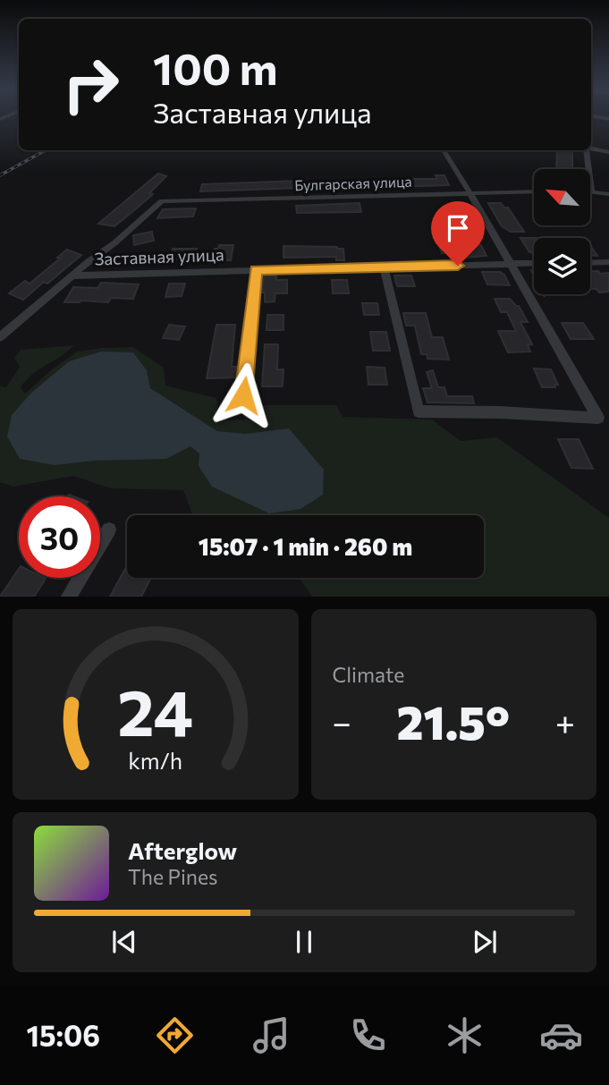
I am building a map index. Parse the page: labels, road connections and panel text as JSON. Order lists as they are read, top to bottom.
{
  "streets": {
    "street": ["Булгарская улица", "Заставная улица"]
  },
  "crossings": [
    ["Булгарская улица", "Заставная улица"]
  ],
  "north": "top left",
  "page": {
    "turn": ["100 m", "Заставная улица"],
    "limit": "30",
    "trip": "15:07 · 1 min · 260 m",
    "tile": "Climate",
    "heat": ["−", "21.5°", "+"],
    "song": ["Afterglow", "The Pines"],
    "tabs": "15:06",
    "gauge": ["24", "km/h"]
  }
}
